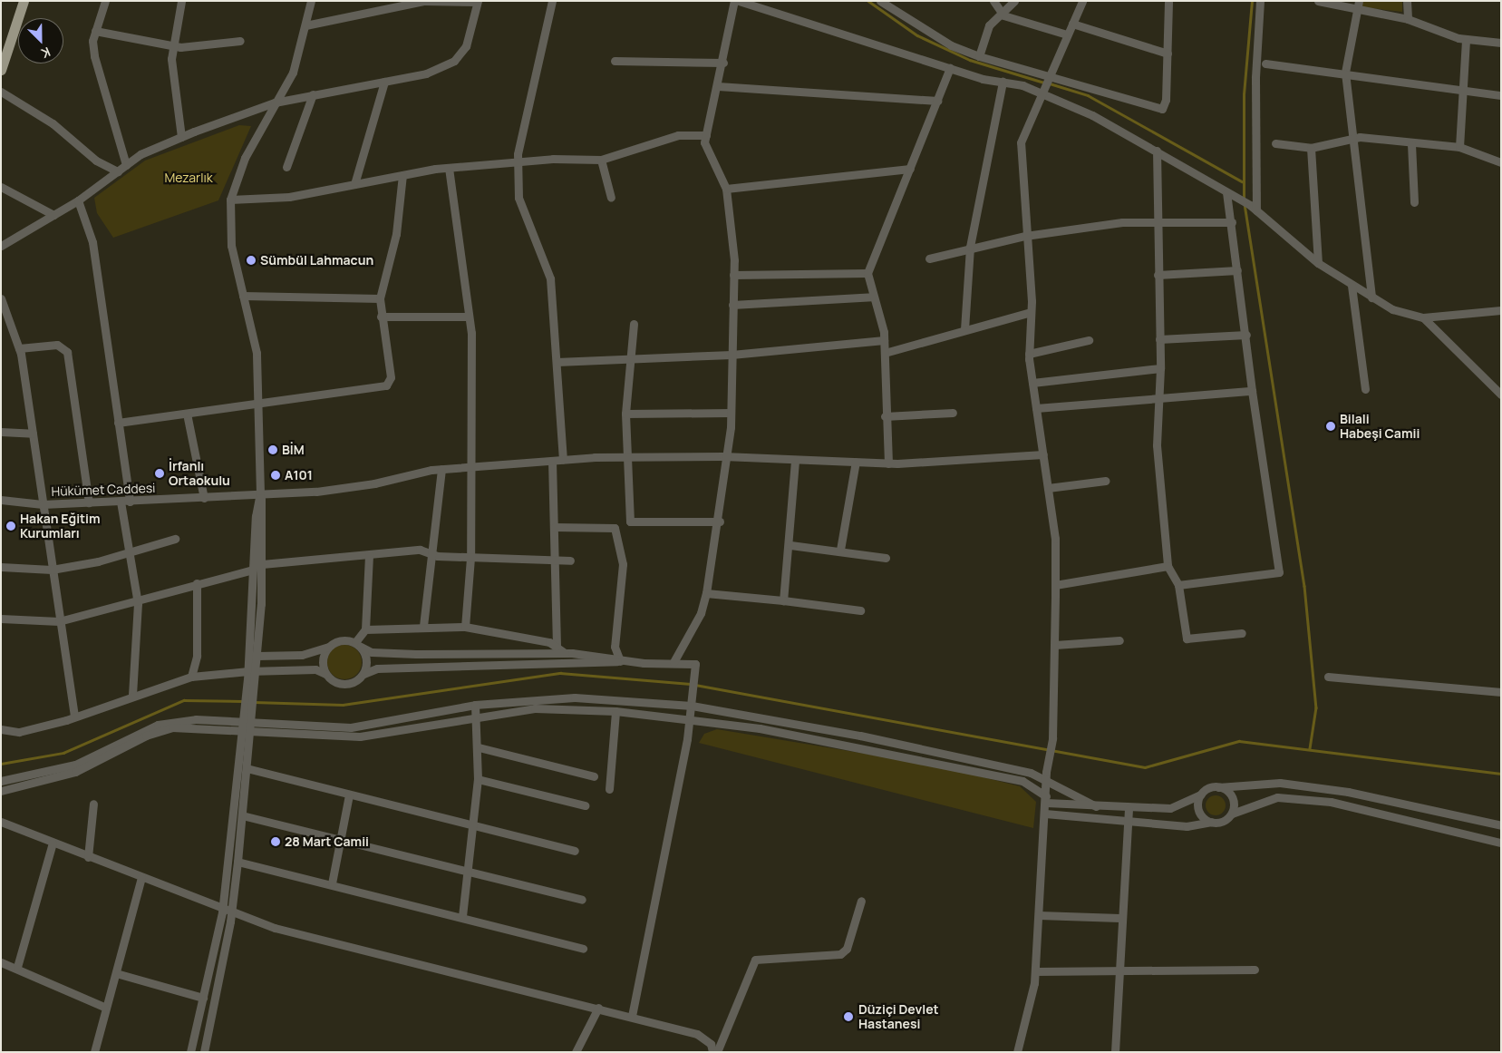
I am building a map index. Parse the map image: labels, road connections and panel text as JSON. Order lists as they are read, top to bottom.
{
  "streets": {
    "street": ["Hükümet Caddesi"]
  },
  "parks": ["Mezarlık"],
  "places": [
    "Sümbül Lahmacun",
    "Bilali Habeşi Camii",
    "BİM",
    "İrfanlı Ortaokulu",
    "A101",
    "Hakan Eğitim Kurumları",
    "28 Mart Camii",
    "Düziçi Devlet Hastanesi"
  ],
  "north": "bottom right"
}
